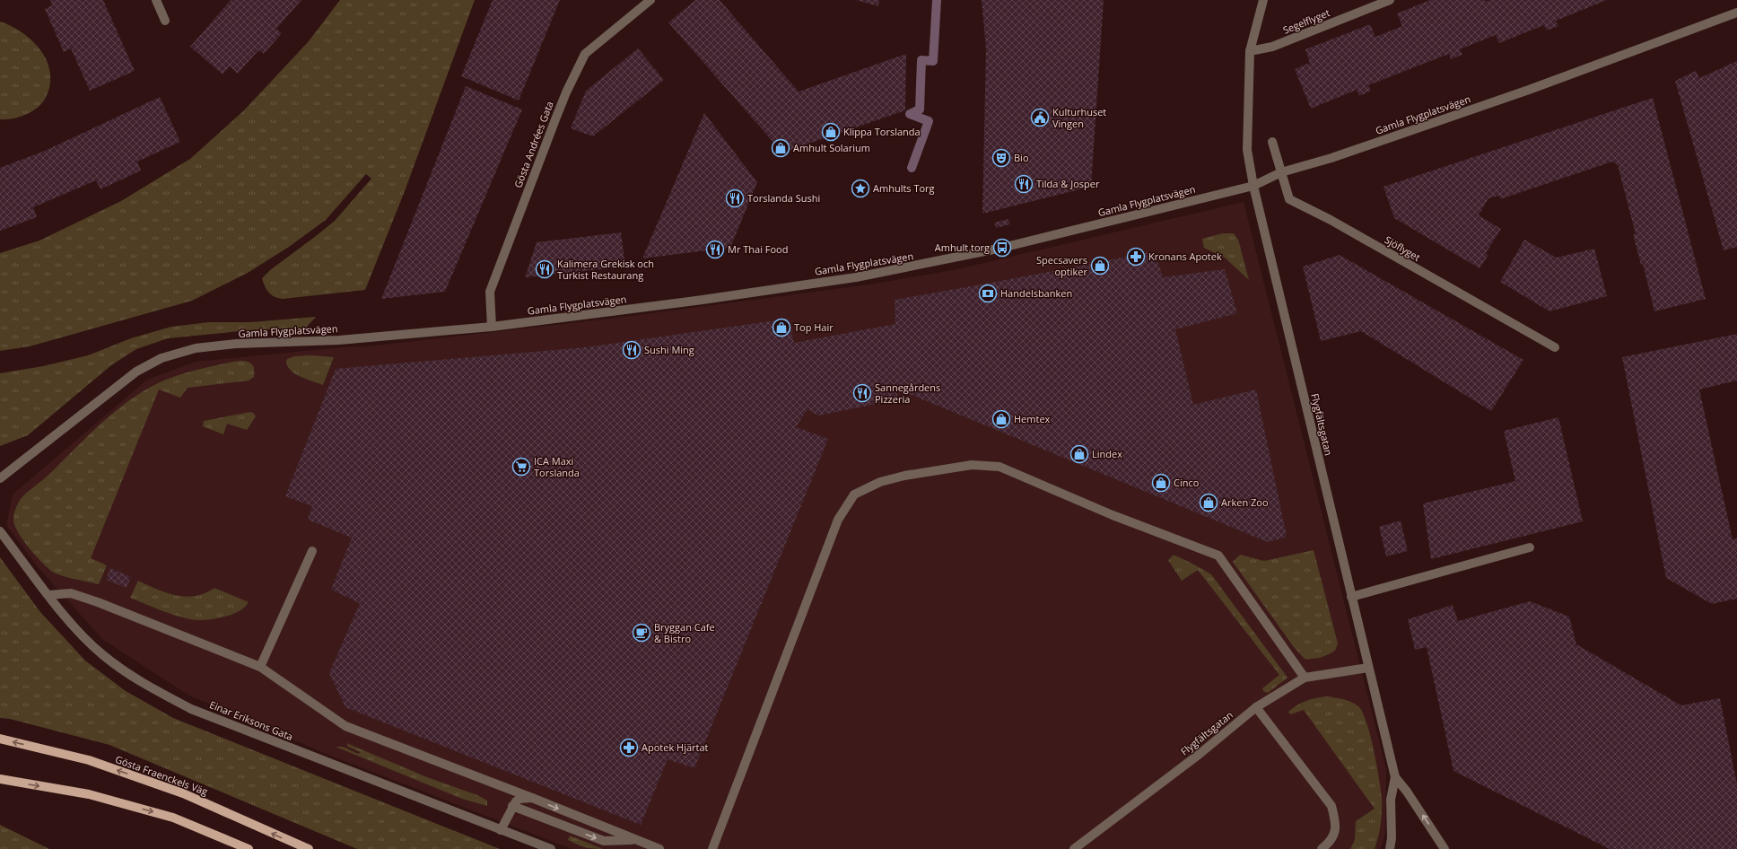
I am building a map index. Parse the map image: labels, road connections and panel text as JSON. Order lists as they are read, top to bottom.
{
  "streets": {
    "main road": ["Gösta Fraenckels Väg"],
    "street": [
      "Segelflyget",
      "Gamla Flygplatsvägen",
      "Gösta Andrées Gata",
      "Sjöflyget",
      "Flygfältsgatan",
      "Einar Eriksons Gata"
    ]
  },
  "crossings": [
    ["Gamla Flygplatsvägen", "Gösta Andrées Gata"],
    ["Gamla Flygplatsvägen", "Sjöflyget"],
    ["Gamla Flygplatsvägen", "Flygfältsgatan"]
  ],
  "places": {
    "public building": ["Kulturhuset Vingen"],
    "shop": [
      "Klippa Torslanda",
      "Amhult Solarium",
      "Specsavers optiker",
      "Top Hair",
      "Hemtex",
      "Lindex",
      "Cinco",
      "Arken Zoo"
    ],
    "theatre": ["Bio"],
    "restaurant": [
      "Tilda & Josper",
      "Torslanda Sushi",
      "Mr Thai Food",
      "Kalimera Grekisk och Turkist Restaurang",
      "Sushi Ming",
      "Sannegårdens Pizzeria"
    ],
    "place": ["Amhults Torg"],
    "bus stop": ["Amhult torg"],
    "pharmacy": ["Kronans Apotek", "Apotek Hjärtat"],
    "bank": ["Handelsbanken"],
    "supermarket": ["ICA Maxi Torslanda"],
    "cafe": ["Bryggan Cafe & Bistro"]
  }
}
